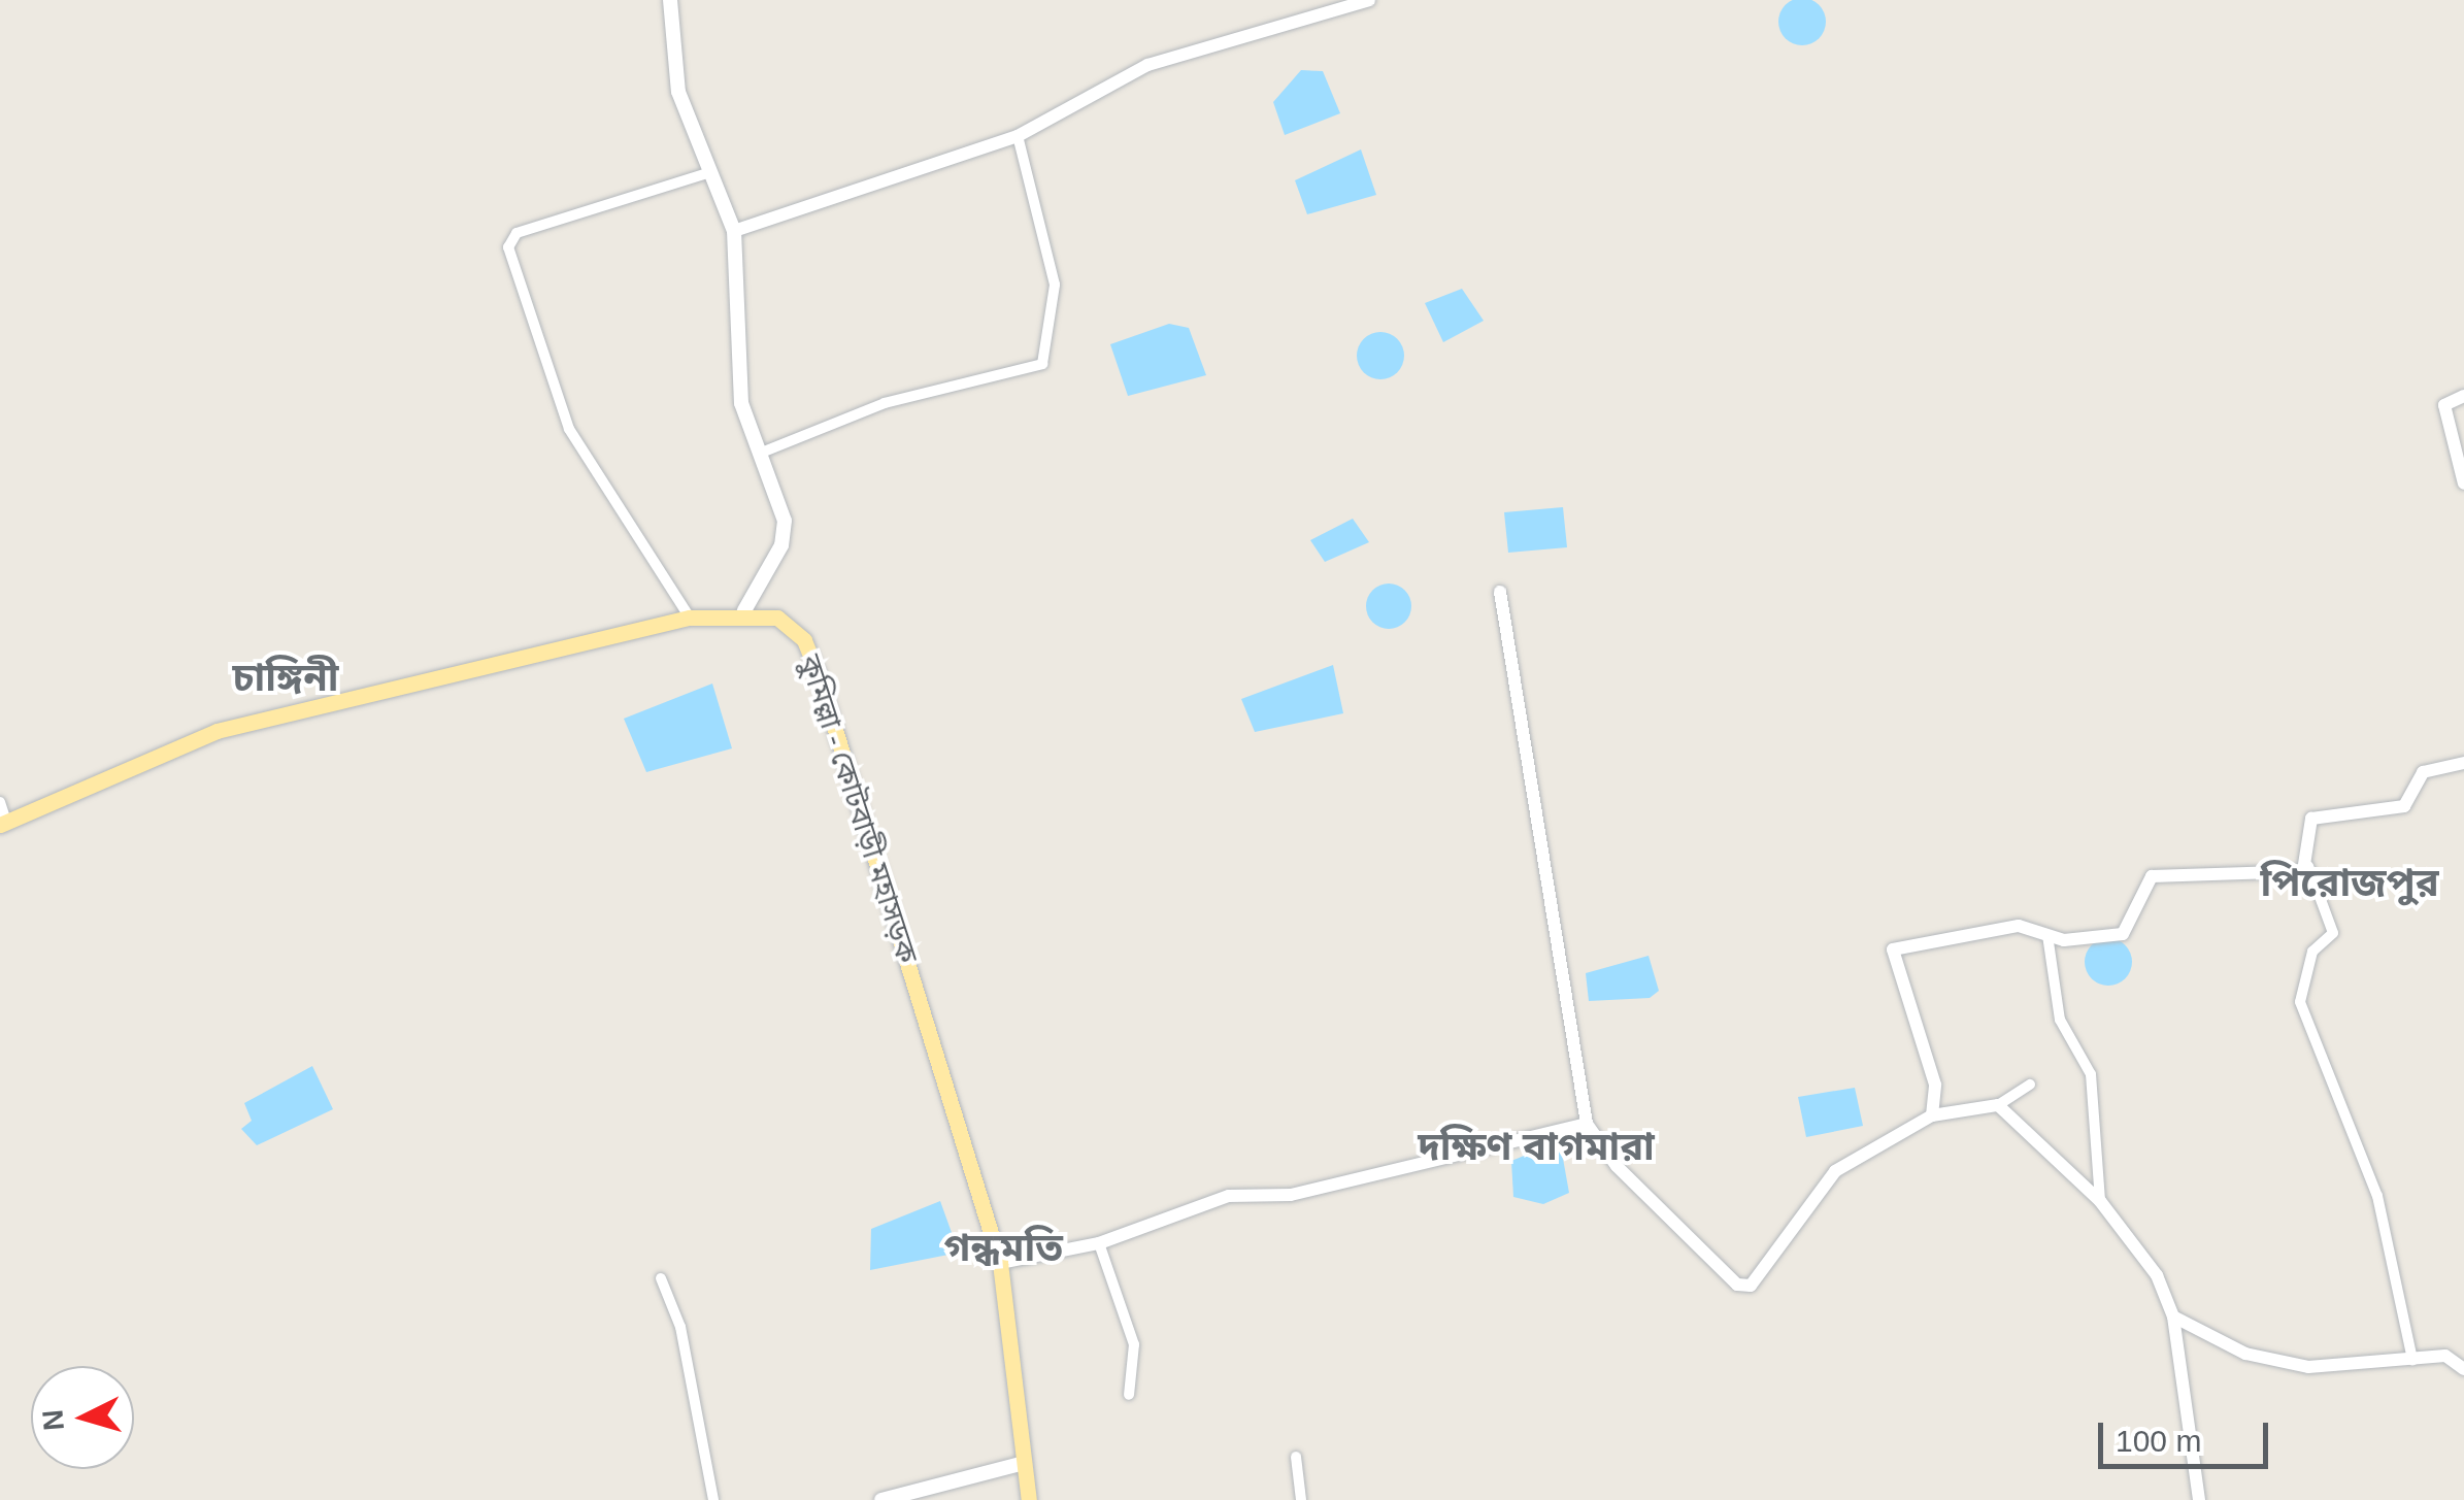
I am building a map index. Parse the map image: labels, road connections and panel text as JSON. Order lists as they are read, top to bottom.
{
  "streets": {
    "main road": ["কুমিল্লা - কোটবাড়ী মহাসড়ক"]
  },
  "districts": [
    "চাঙ্গিনী",
    "পিরোজপুর",
    "দক্ষিণ বাগমারা",
    "গন্ধমতি"
  ],
  "scale_bar": "100 m",
  "north": "left"
}
